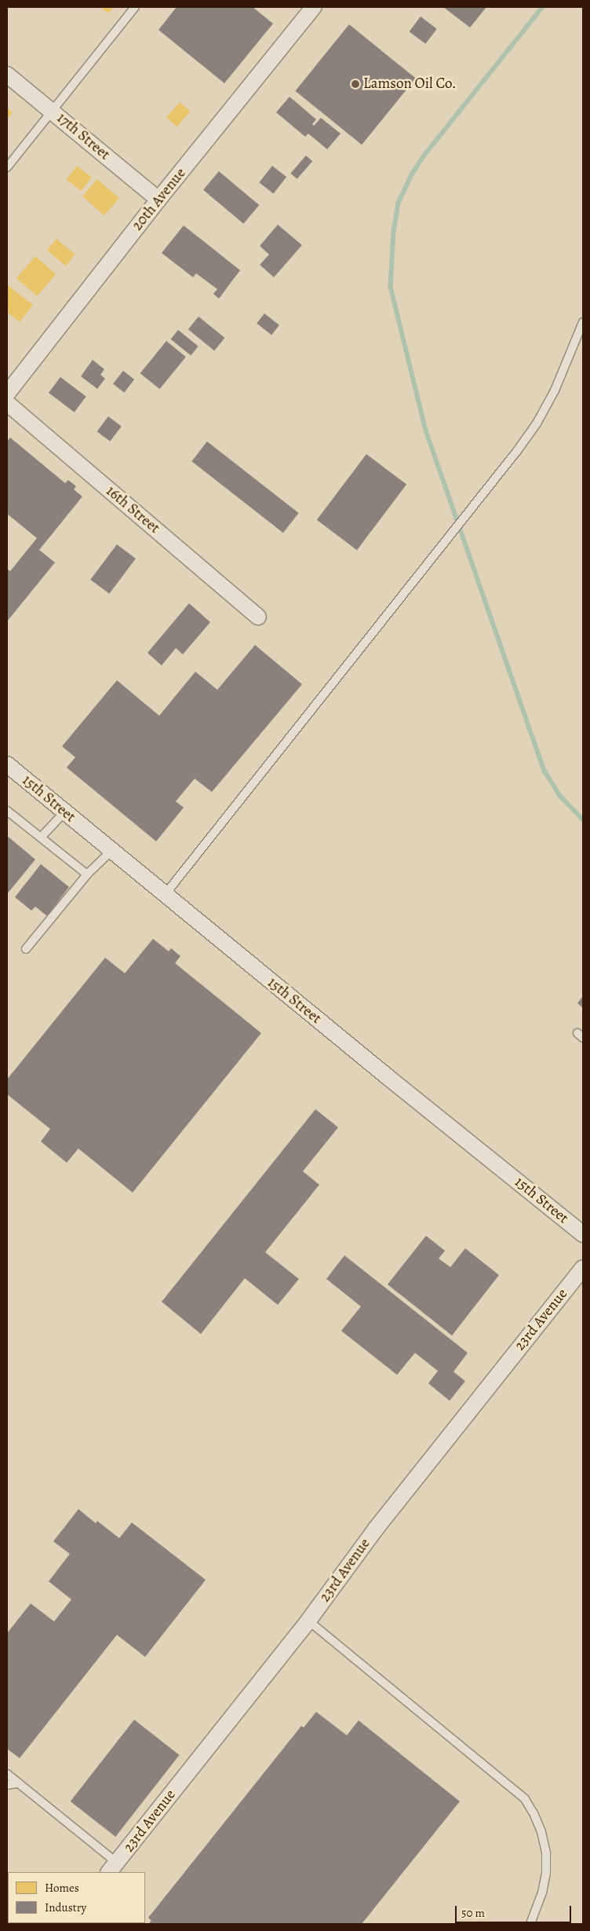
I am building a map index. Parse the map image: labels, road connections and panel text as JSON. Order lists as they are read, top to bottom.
{
  "streets": {
    "street": [
      "17th Street",
      "20th Avenue",
      "16th Street",
      "15th Street",
      "23rd Avenue"
    ]
  },
  "crossings": [
    ["17th Street", "20th Avenue"]
  ],
  "places": ["Lamson Oil Co."],
  "legend": ["Homes", "Industry"],
  "scale_bar": "50 m"
}
